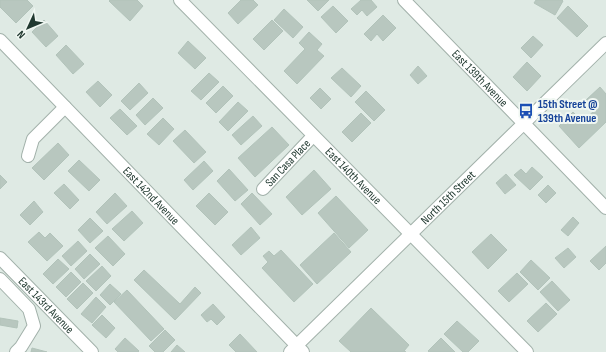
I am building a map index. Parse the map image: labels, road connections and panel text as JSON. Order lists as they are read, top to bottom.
{
  "streets": {
    "street": [
      "East 139th Avenue",
      "San Casa Place",
      "East 140th Avenue",
      "East 142nd Avenue",
      "North 15th Street",
      "East 143rd Avenue"
    ]
  },
  "crossings": [
    ["East 139th Avenue", "North 15th Street"],
    ["San Casa Place", "East 140th Avenue"],
    ["East 140th Avenue", "North 15th Street"],
    ["East 142nd Avenue", "North 15th Street"]
  ],
  "places": {
    "bus stop": ["15th Street @ 139th Avenue"]
  },
  "north": "bottom left"
}
